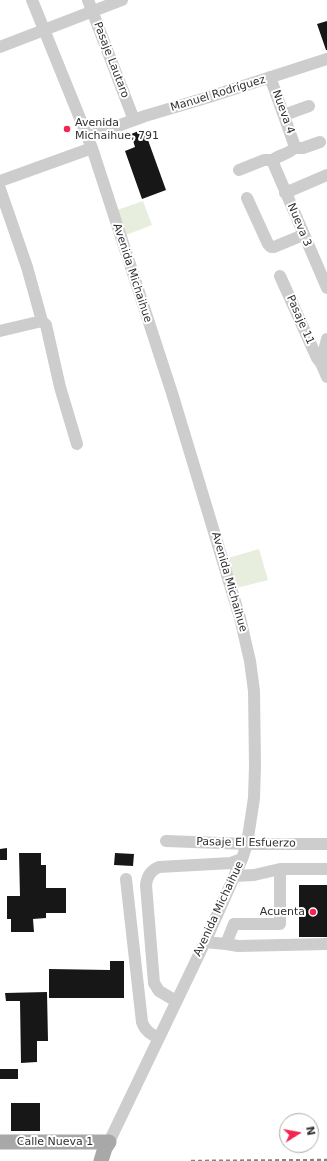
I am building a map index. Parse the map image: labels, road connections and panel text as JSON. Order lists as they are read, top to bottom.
{
  "streets": {
    "main road": ["Avenida Michaihue", "Calle Nueva 1"],
    "street": [
      "Pasaje Lautaro",
      "Manuel Rodríguez",
      "Nueva 4",
      "Nueva 3",
      "Pasaje 11",
      "Pasaje El Esfuerzo"
    ]
  },
  "crossings": [
    ["Pasaje Lautaro", "Manuel Rodríguez"],
    ["Manuel Rodríguez", "Nueva 4"],
    ["Manuel Rodríguez", "Avenida Michaihue"],
    ["Avenida Michaihue", "Pasaje El Esfuerzo"],
    ["Avenida Michaihue", "Calle Nueva 1"]
  ],
  "places": ["Avenida Michaihue, 791", "Acuenta"],
  "north": "right"
}
